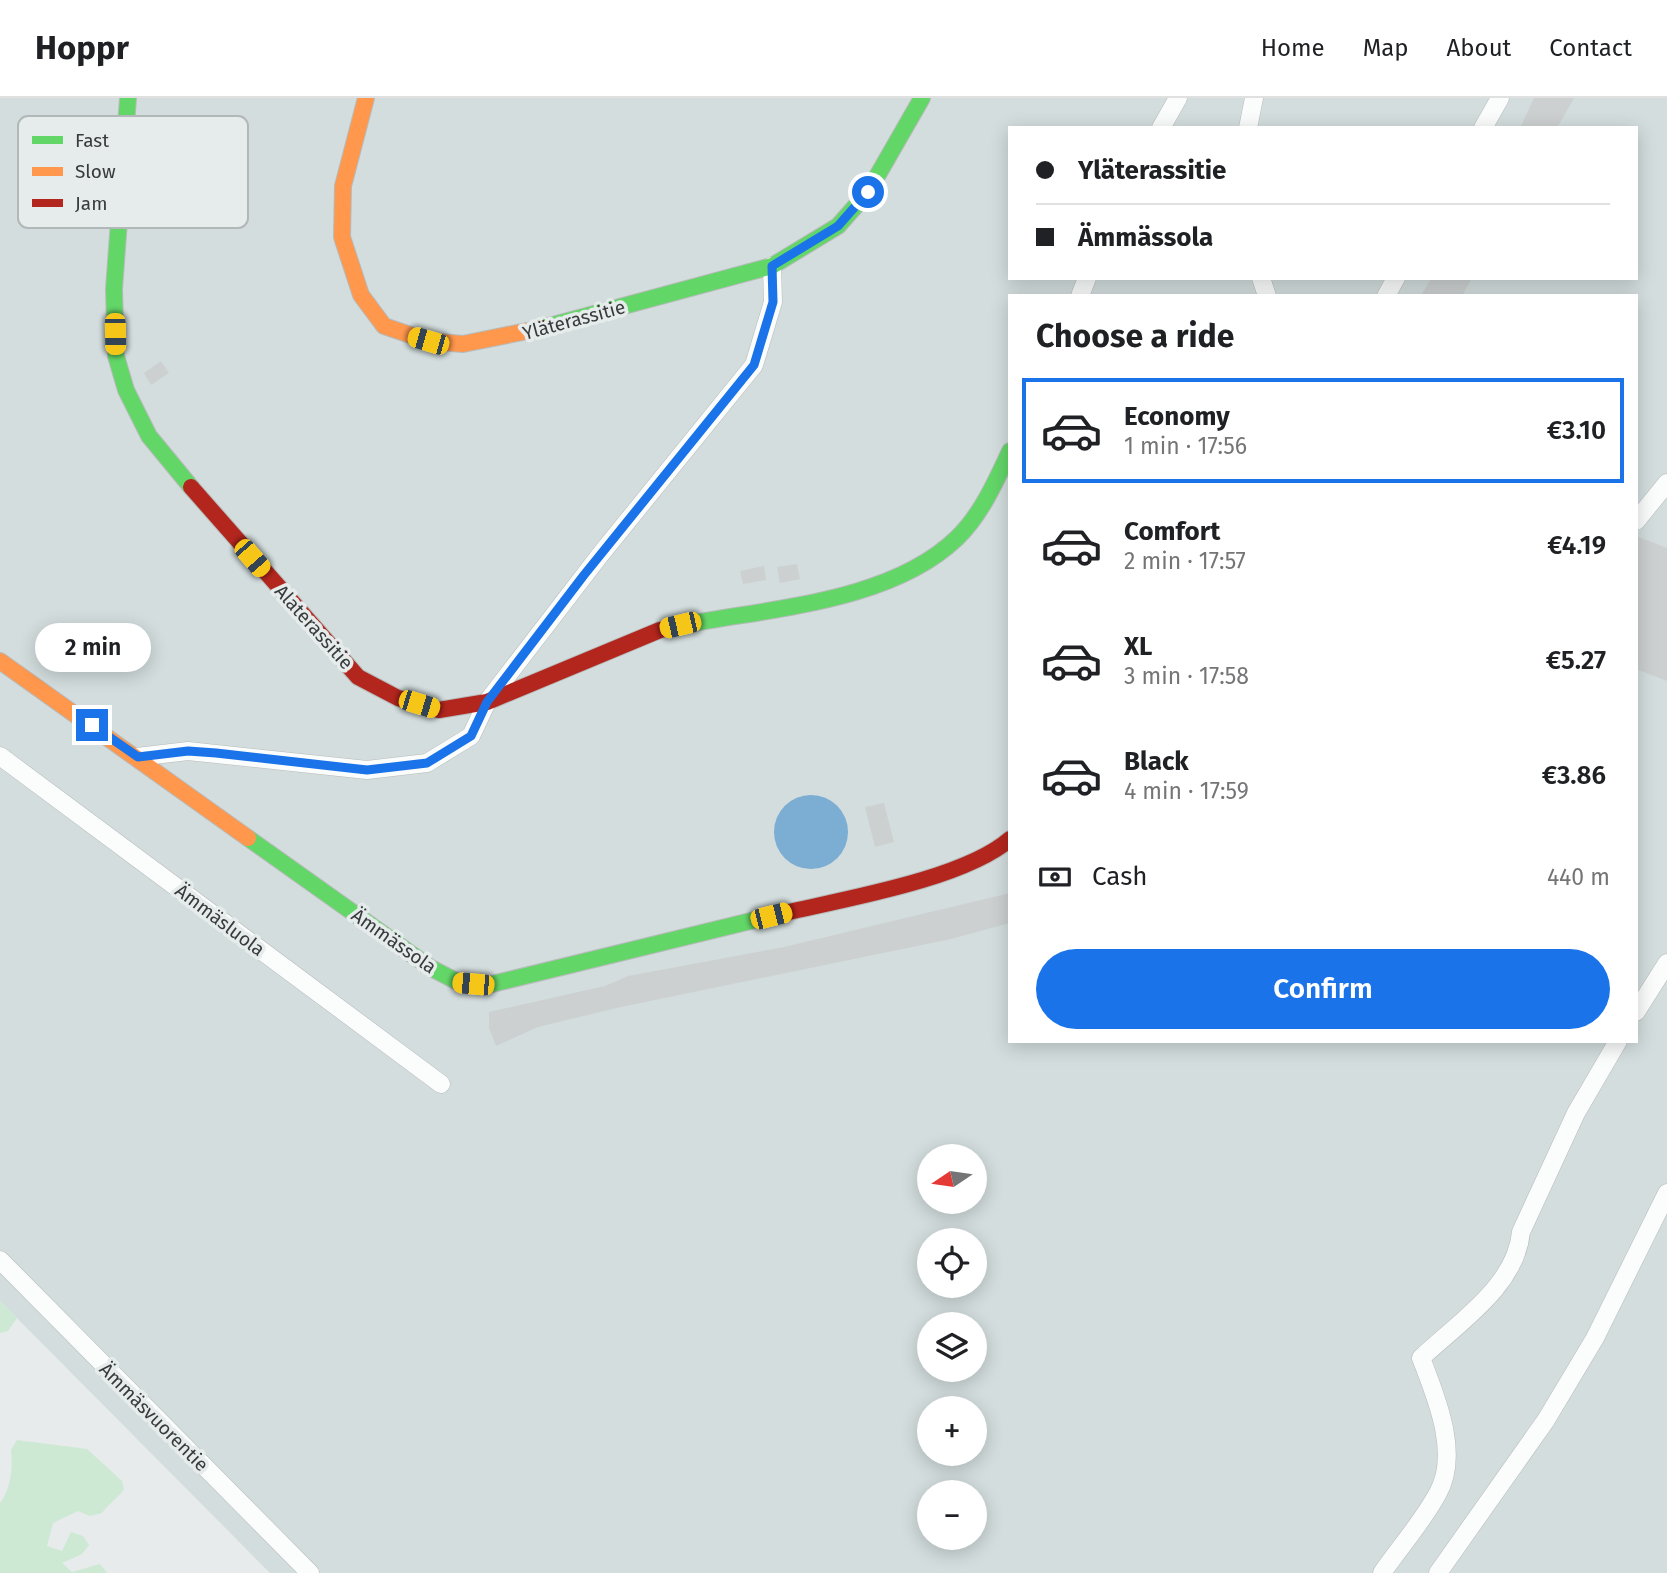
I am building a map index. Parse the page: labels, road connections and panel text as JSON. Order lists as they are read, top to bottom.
{
  "streets": {
    "street": [
      "Yläterassitie",
      "Alaterassitie",
      "Ämmäsluola",
      "Ämmässola",
      "Ämmäsvuorentie"
    ]
  },
  "legend": ["Fast", "Slow", "Jam"],
  "north": "left",
  "page": {
    "header": "Hoppr",
    "nav": [
      "Home",
      "Map",
      "About",
      "Contact"
    ],
    "banner": ["Yläterassitie", "Ämmässola"],
    "heading": "Choose a ride",
    "list": [
      {
        "name": "Economy",
        "note": "1 min · 17:56",
        "value": "€3.10"
      },
      {
        "name": "Comfort",
        "note": "2 min · 17:57",
        "value": "€4.19"
      },
      {
        "name": "XL",
        "note": "3 min · 17:58",
        "value": "€5.27"
      },
      {
        "name": "Black",
        "note": "4 min · 17:59",
        "value": "€3.86"
      }
    ],
    "bubble": "2 min",
    "pay": ["Cash", "440 m"],
    "buttons": "Confirm",
    "map_buttons": ["+", "−"]
  }
}
